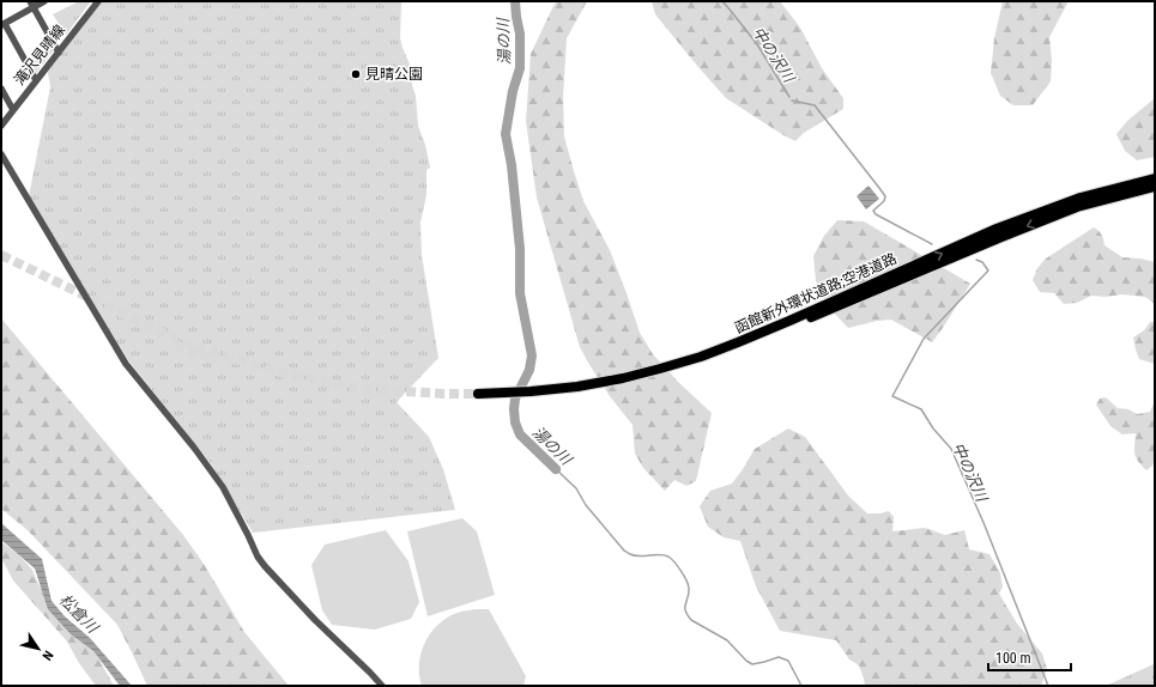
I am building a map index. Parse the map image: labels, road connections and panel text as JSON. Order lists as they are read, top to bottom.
{
  "streets": {
    "highway": ["函館新外環状道路;空港道路"],
    "street": ["滝沢見晴線"]
  },
  "water": ["湯の川", "中の沢川", "松倉川"],
  "places": ["見晴公園"],
  "scale_bar": "100 m",
  "north": "bottom right"
}
